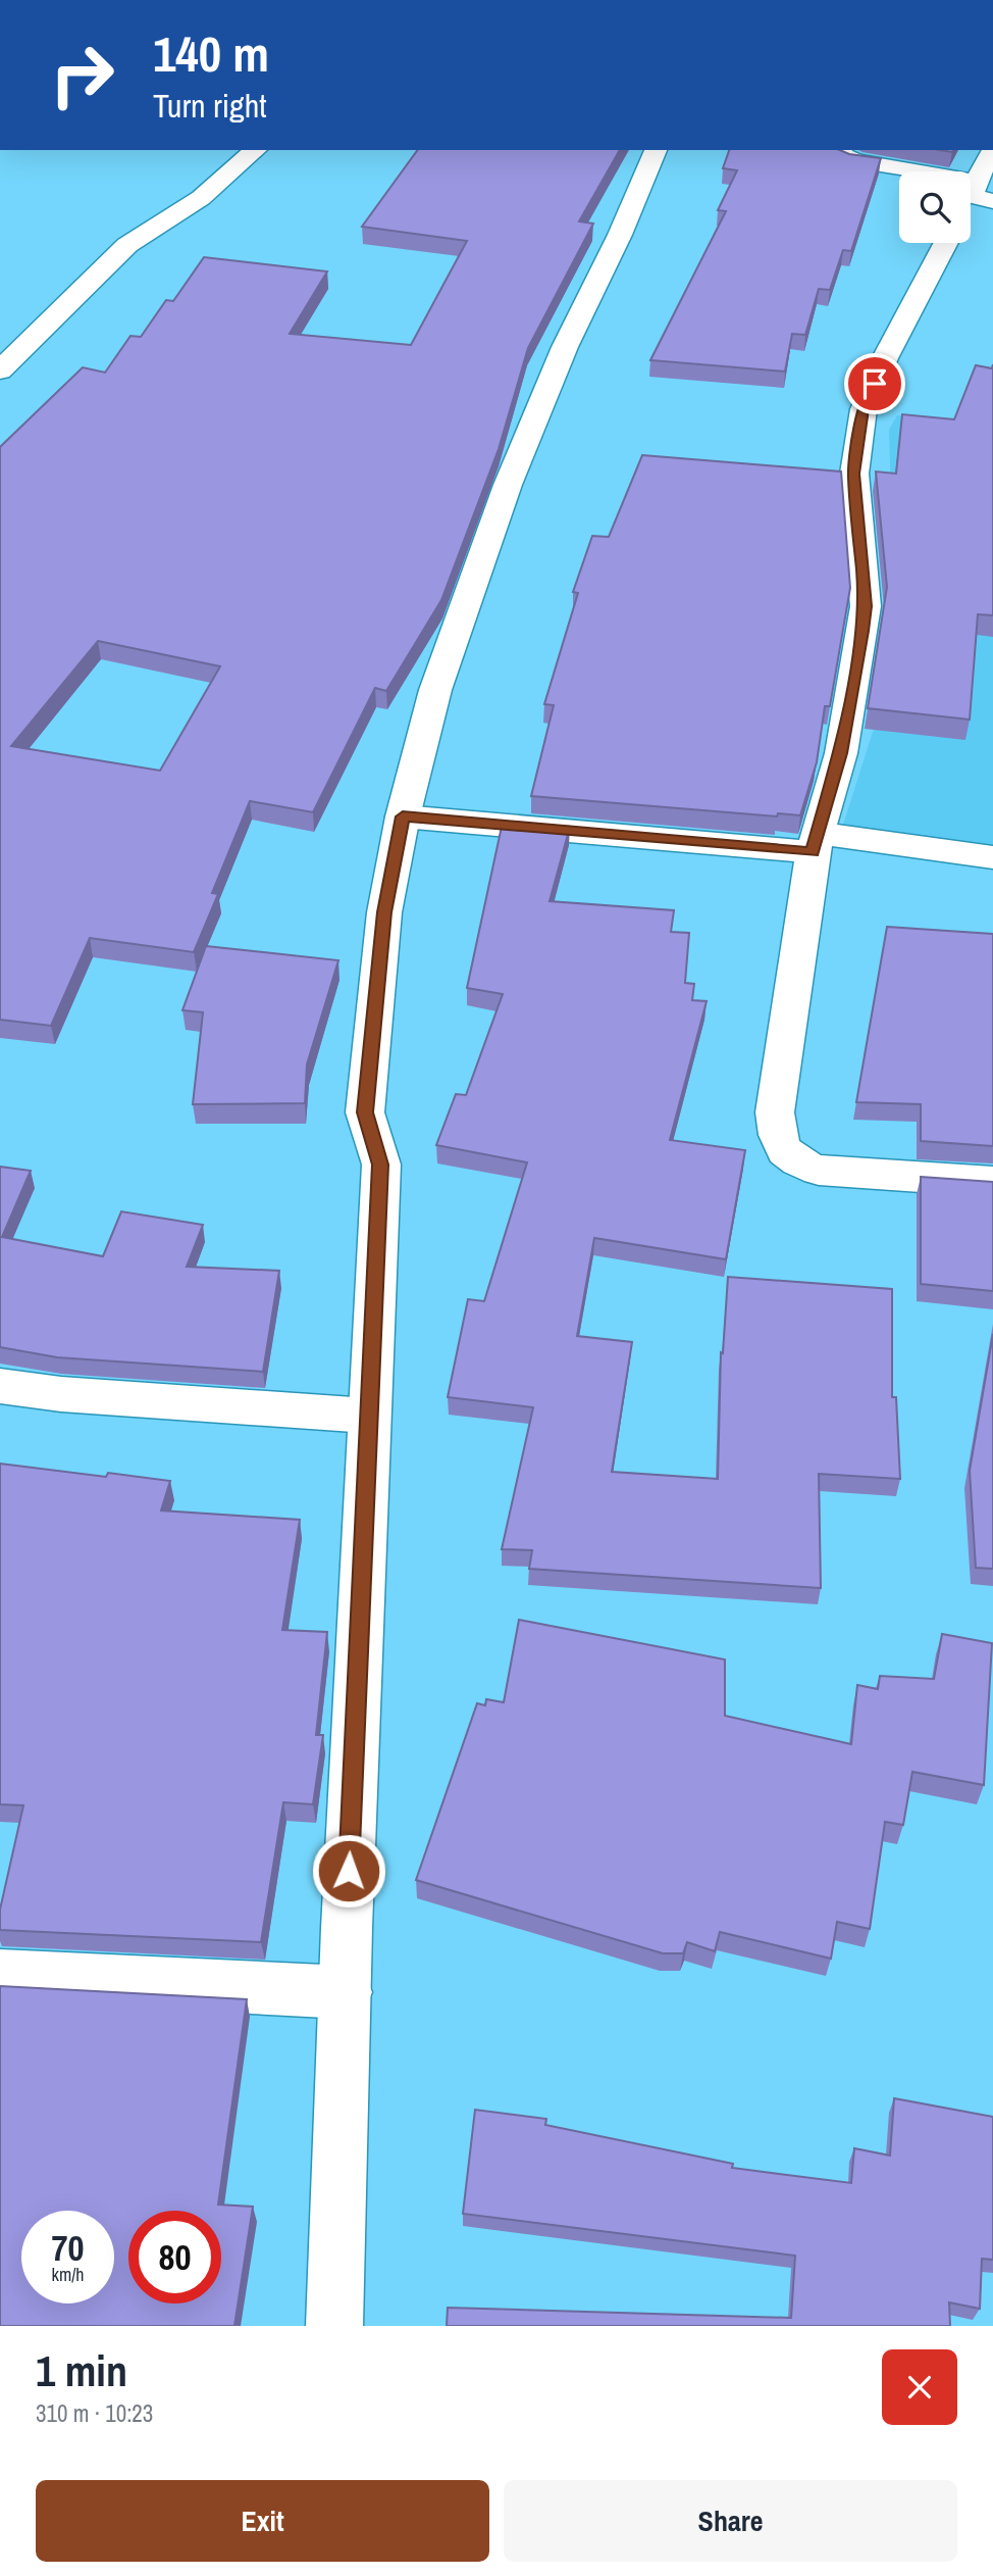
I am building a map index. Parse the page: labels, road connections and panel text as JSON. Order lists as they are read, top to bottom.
{
  "page": {
    "turn": ["140 m", "Turn right"],
    "speed": "70 km/h",
    "limit": "80",
    "heading": ["1 min", "310 m · 10:23"],
    "buttons": ["Exit", "Share"]
  }
}
